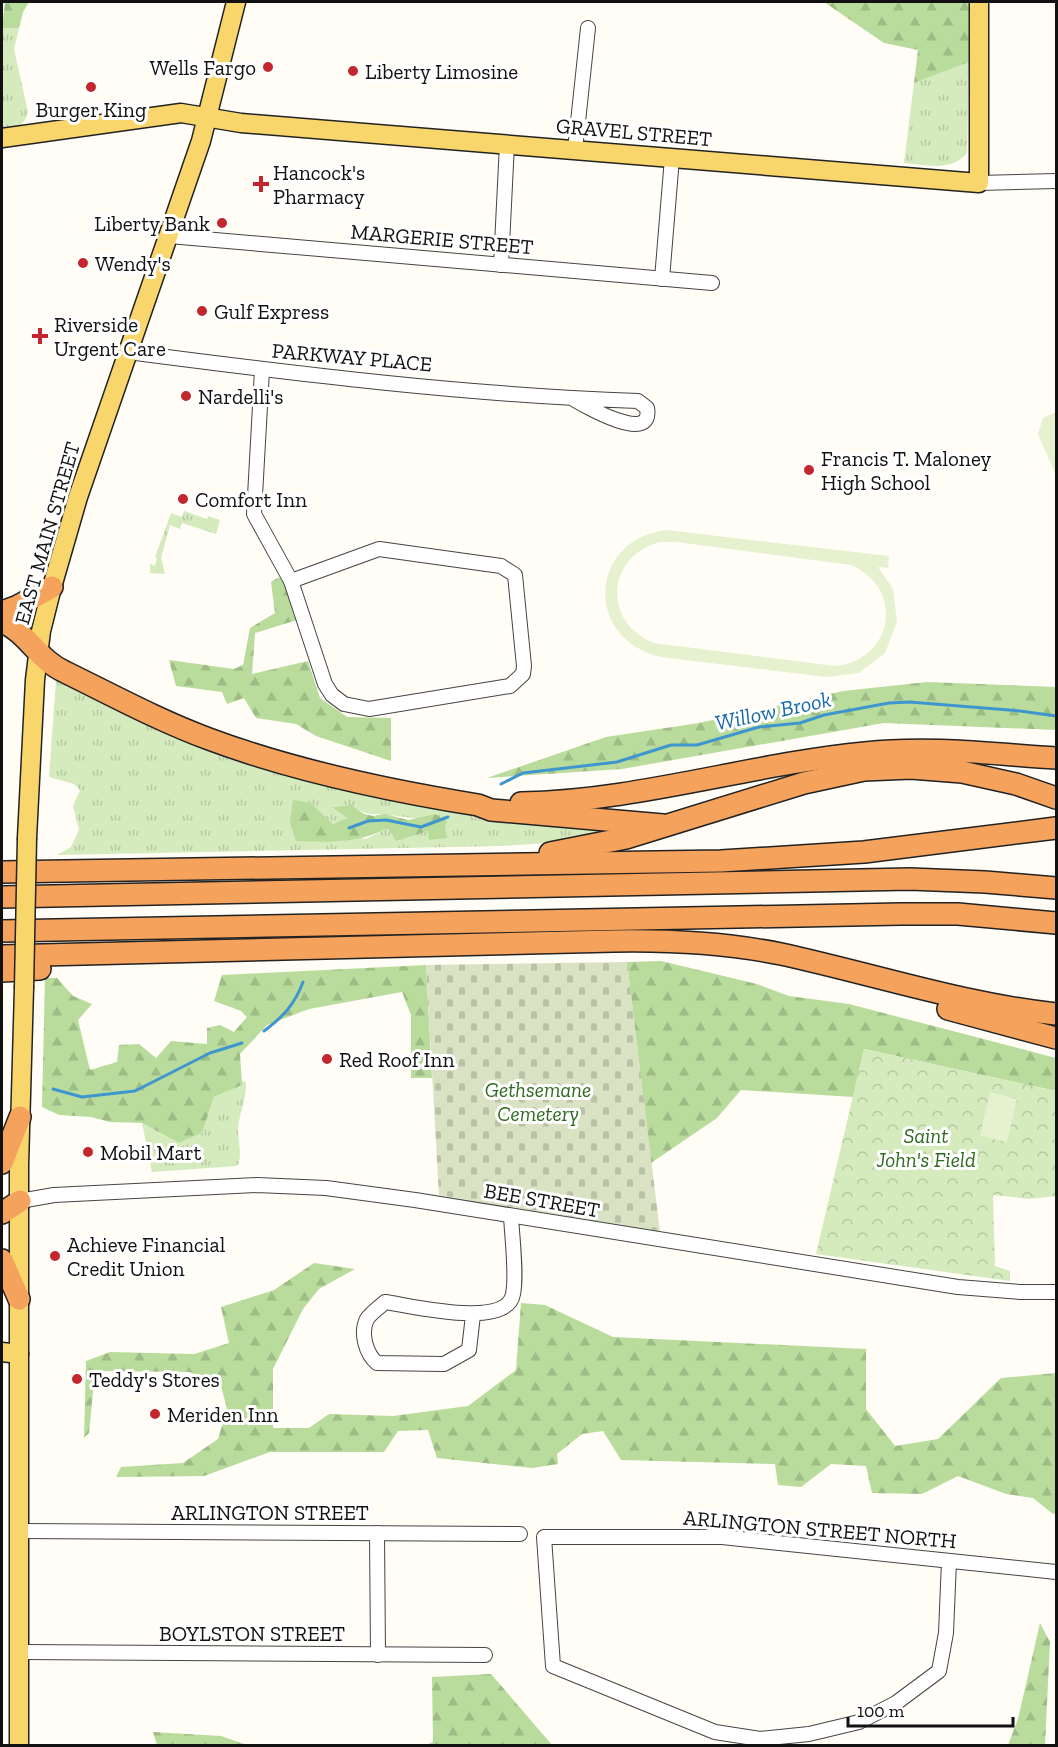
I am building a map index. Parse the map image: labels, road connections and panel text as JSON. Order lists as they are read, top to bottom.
{
  "streets": {
    "main road": ["GRAVEL STREET", "EAST MAIN STREET"],
    "street": [
      "MARGERIE STREET",
      "PARKWAY PLACE",
      "BEE STREET",
      "ARLINGTON STREET",
      "ARLINGTON STREET NORTH",
      "BOYLSTON STREET"
    ]
  },
  "crossings": [
    ["GRAVEL STREET", "EAST MAIN STREET"],
    ["MARGERIE STREET", "EAST MAIN STREET"],
    ["PARKWAY PLACE", "EAST MAIN STREET"],
    ["EAST MAIN STREET", "BEE STREET"],
    ["EAST MAIN STREET", "ARLINGTON STREET"],
    ["EAST MAIN STREET", "BOYLSTON STREET"]
  ],
  "water": ["Willow Brook"],
  "parks": ["Gethsemane Cemetery", "Saint John's Field"],
  "places": {
    "other": [
      "Wells Fargo",
      "Liberty Limosine",
      "Burger King",
      "Liberty Bank",
      "Wendy's",
      "Gulf Express",
      "Nardelli's",
      "Francis T. Maloney High School",
      "Comfort Inn",
      "Red Roof Inn",
      "Mobil Mart",
      "Achieve Financial Credit Union",
      "Teddy's Stores",
      "Meriden Inn"
    ],
    "health": ["Hancock's Pharmacy", "Riverside Urgent Care"]
  },
  "scale_bar": "100 m"
}
